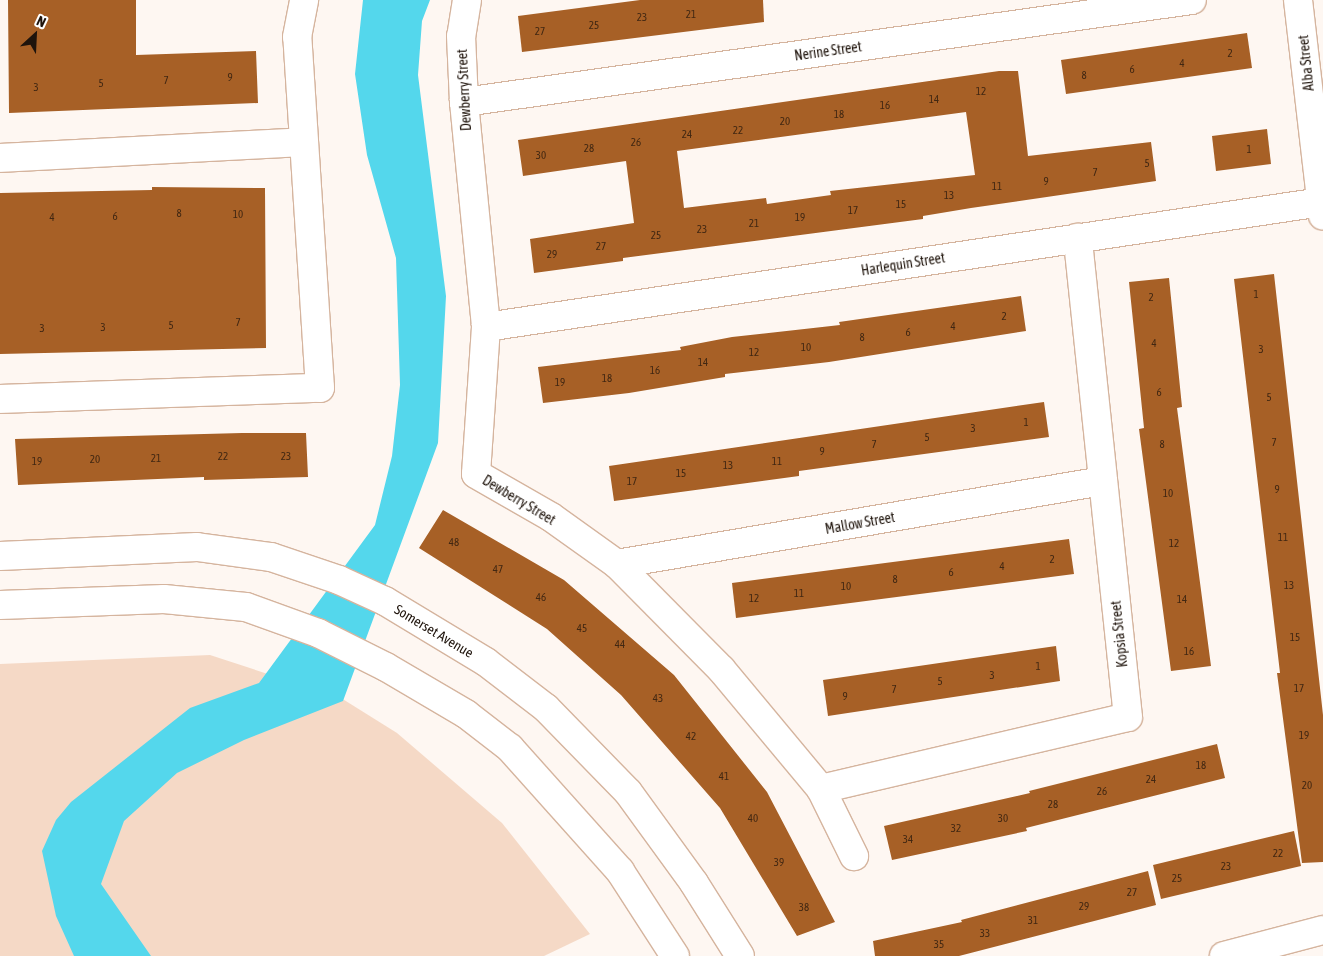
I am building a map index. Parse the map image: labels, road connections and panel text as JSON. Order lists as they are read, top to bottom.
{
  "streets": {
    "street": [
      "Nerine Street",
      "Alba Street",
      "Dewberry Street",
      "Harlequin Street",
      "Mallow Street",
      "Somerset Avenue",
      "Kopsia Street"
    ]
  },
  "crossings": [
    ["Nerine Street", "Dewberry Street"],
    ["Alba Street", "Harlequin Street"],
    ["Dewberry Street", "Harlequin Street"],
    ["Dewberry Street", "Mallow Street"],
    ["Dewberry Street", "Kopsia Street"],
    ["Harlequin Street", "Kopsia Street"],
    ["Mallow Street", "Kopsia Street"]
  ],
  "house_numbers": [
    "21",
    "23",
    "25",
    "27",
    "2",
    "4",
    "6",
    "8",
    "9",
    "7",
    "5",
    "3",
    "12",
    "14",
    "16",
    "18",
    "20",
    "22",
    "24",
    "26",
    "28",
    "1",
    "30",
    "5",
    "7",
    "9",
    "11",
    "13",
    "15",
    "17",
    "8",
    "10",
    "6",
    "4",
    "19",
    "21",
    "23",
    "25",
    "27",
    "29",
    "1",
    "2",
    "2",
    "7",
    "5",
    "4",
    "3",
    "3",
    "6",
    "8",
    "4",
    "10",
    "3",
    "12",
    "14",
    "16",
    "18",
    "19",
    "6",
    "5",
    "1",
    "3",
    "5",
    "7",
    "7",
    "8",
    "9",
    "22",
    "23",
    "21",
    "20",
    "19",
    "11",
    "13",
    "15",
    "17",
    "9",
    "10",
    "11",
    "48",
    "12",
    "2",
    "4",
    "47",
    "6",
    "8",
    "13",
    "10",
    "11",
    "46",
    "12",
    "14",
    "45",
    "15",
    "44",
    "16",
    "1",
    "3",
    "5",
    "17",
    "7",
    "9",
    "43",
    "19",
    "42",
    "18",
    "41",
    "24",
    "20",
    "26",
    "28",
    "40",
    "30",
    "32",
    "34",
    "22",
    "39",
    "23",
    "25",
    "27",
    "29",
    "38",
    "31",
    "33",
    "35"
  ],
  "north": "top right"
}
